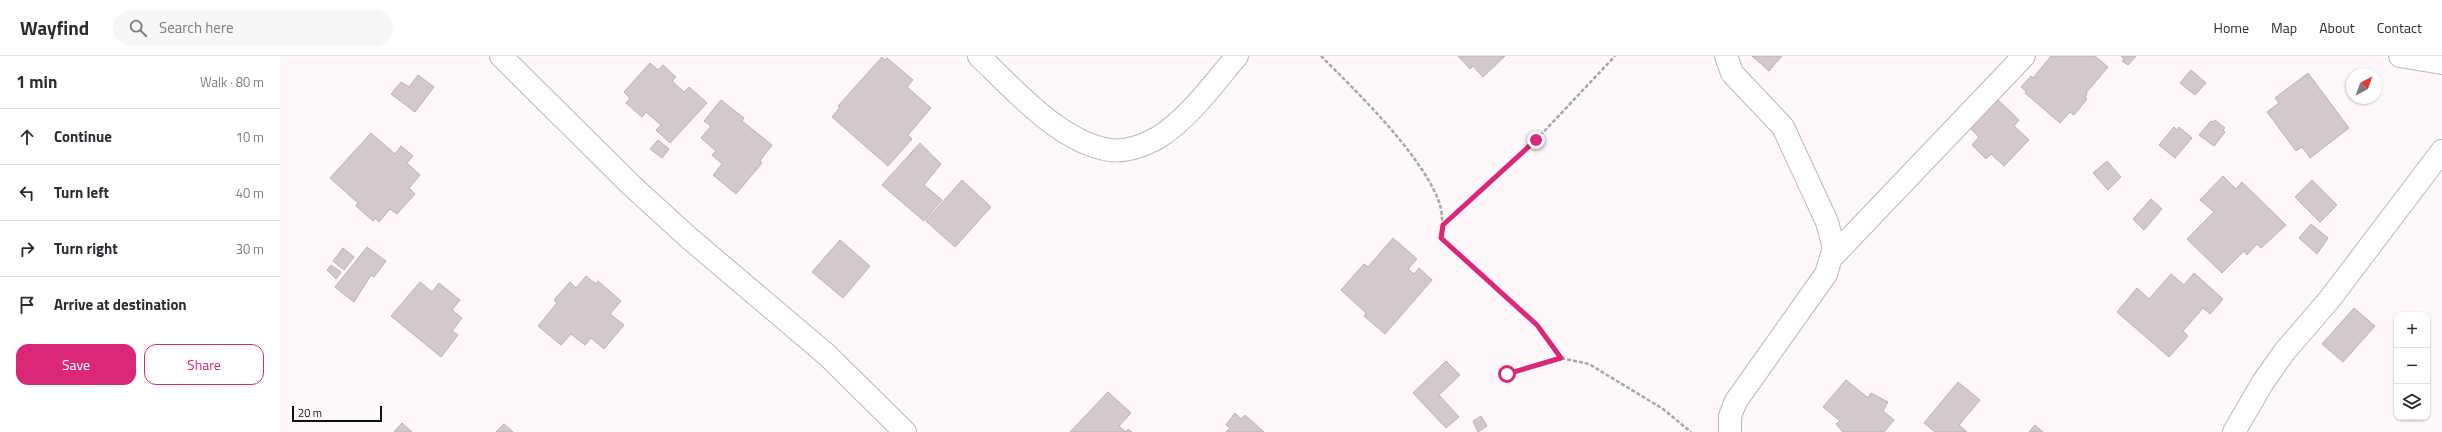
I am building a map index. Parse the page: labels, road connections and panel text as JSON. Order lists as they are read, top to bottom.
{
  "scale_bar": "20 m",
  "north": "top right",
  "page": {
    "header": "Wayfind",
    "search": "Search here",
    "nav": [
      "Home",
      "Map",
      "About",
      "Contact"
    ],
    "heading": ["1 min", "Walk · 80 m"],
    "list": [
      ["Continue", "10 m"],
      ["Turn left", "40 m"],
      ["Turn right", "30 m"],
      "Arrive at destination"
    ],
    "map_buttons": ["+", "−"],
    "buttons": ["Save", "Share"],
    "scale": "20 m"
  }
}
